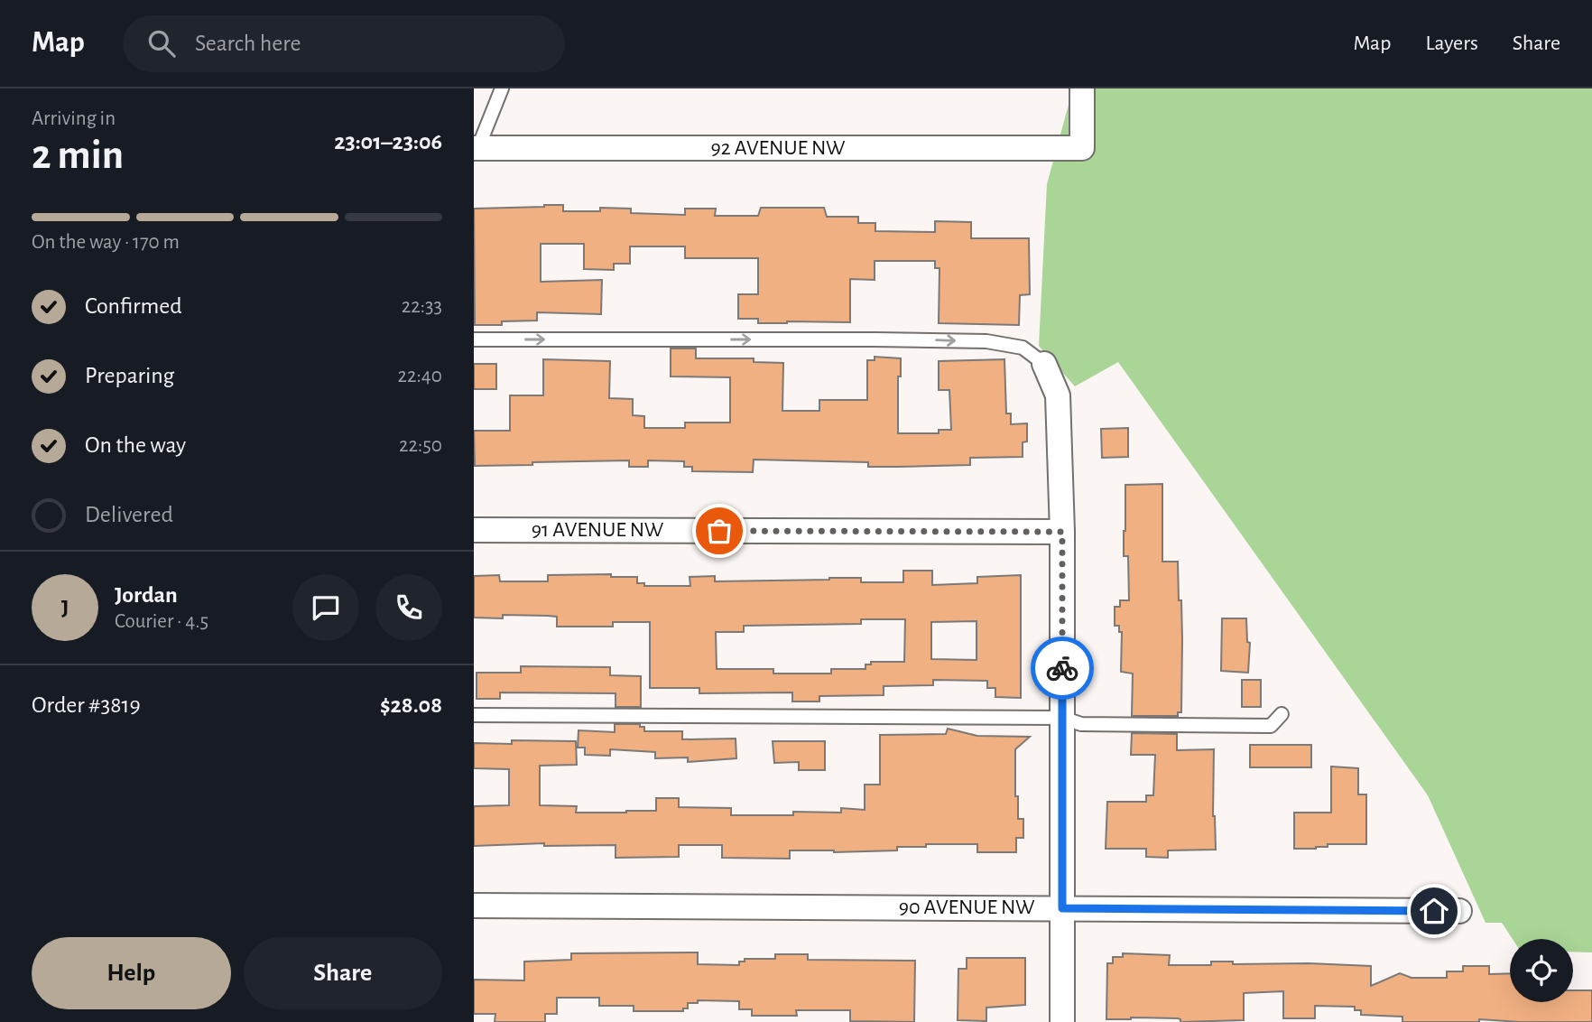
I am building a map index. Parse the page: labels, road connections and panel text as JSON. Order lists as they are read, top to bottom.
{
  "streets": {
    "street": ["92 AVENUE NW", "91 AVENUE NW", "90 AVENUE NW"]
  },
  "page": {
    "header": "Map",
    "search": "Search here",
    "nav": ["Map", "Layers", "Share"],
    "heading": ["2 min", "Arriving in", "23:01–23:06"],
    "panel": [
      "Jordan",
      "Courier · 4.5",
      "Order #3819",
      "$28.08"
    ],
    "bar": "On the way · 170 m",
    "list": [
      ["Confirmed", "22:33"],
      ["Preparing", "22:40"],
      ["On the way", "22:50"],
      "Delivered"
    ],
    "round": "J",
    "buttons": ["Help", "Share"]
  }
}
